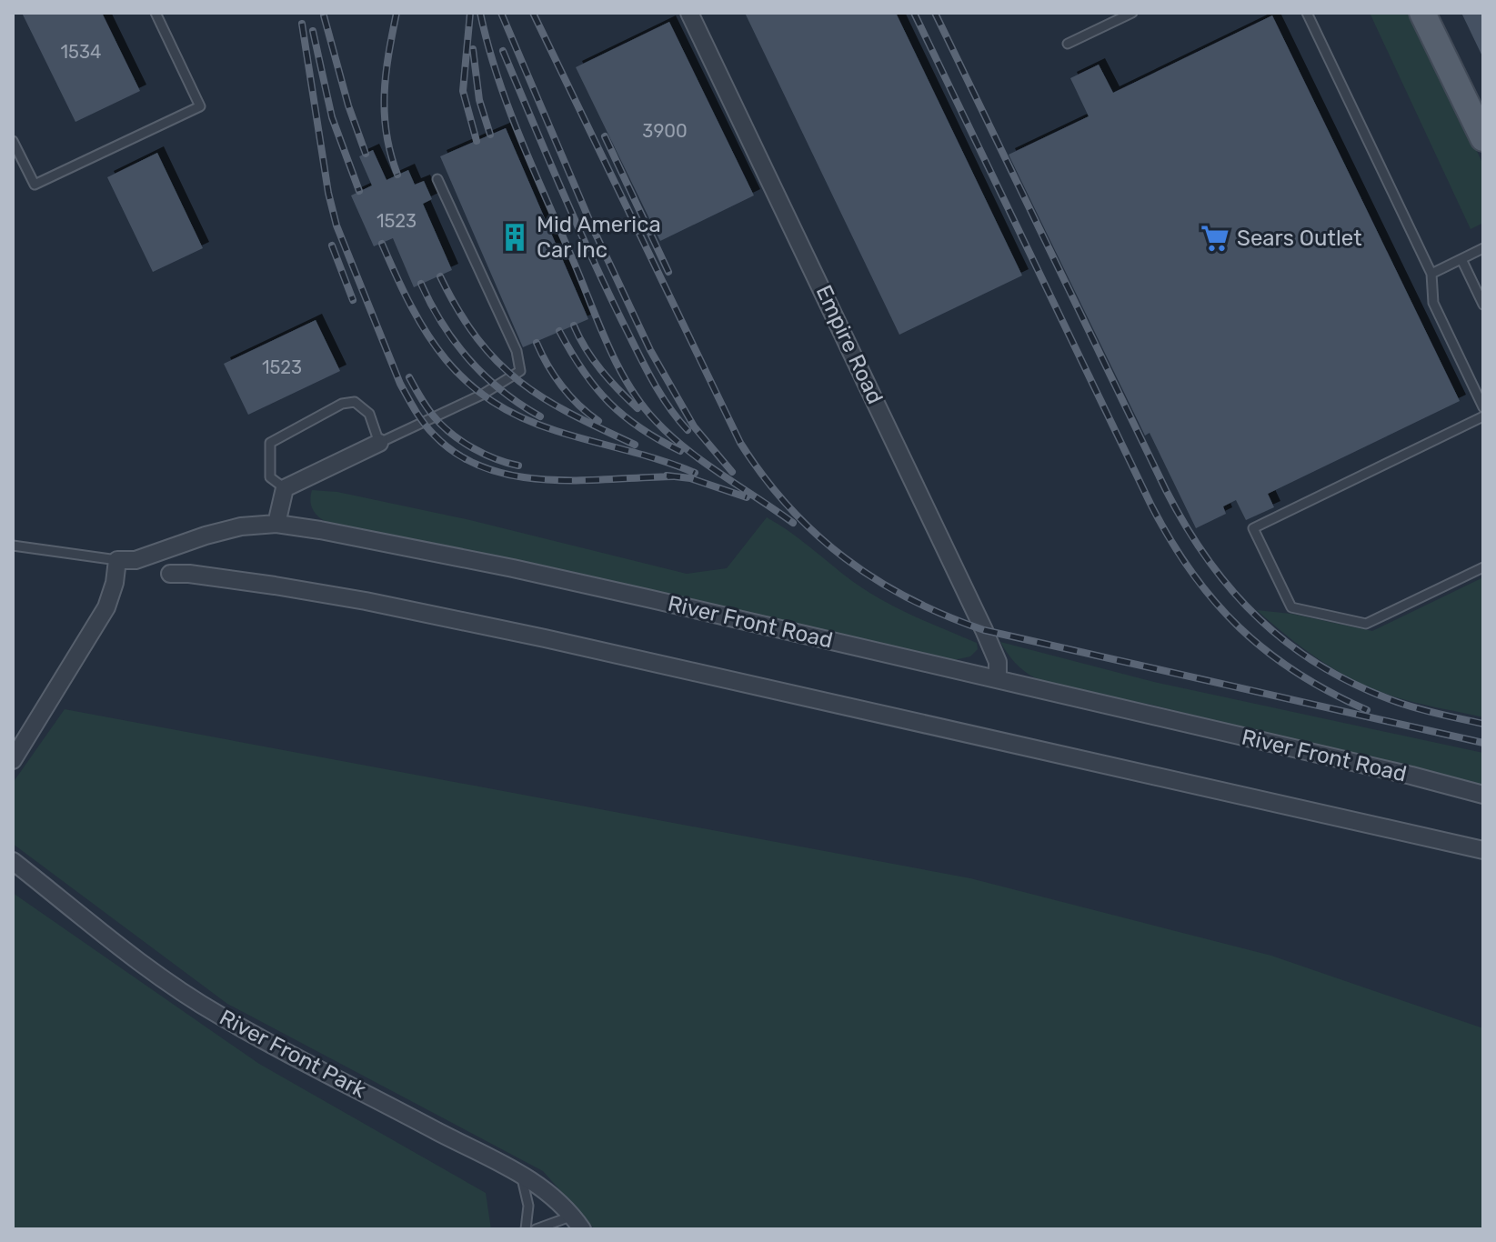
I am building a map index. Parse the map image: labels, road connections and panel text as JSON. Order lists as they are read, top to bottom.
{
  "streets": {
    "street": ["Empire Road", "River Front Road", "River Front Park"]
  },
  "crossings": [
    ["Empire Road", "River Front Road"]
  ],
  "places": {
    "building": ["Mid America Car Inc"],
    "supermarket": ["Sears Outlet"]
  },
  "house_numbers": [
    "1534",
    "3900",
    "1523",
    "1523"
  ]
}
